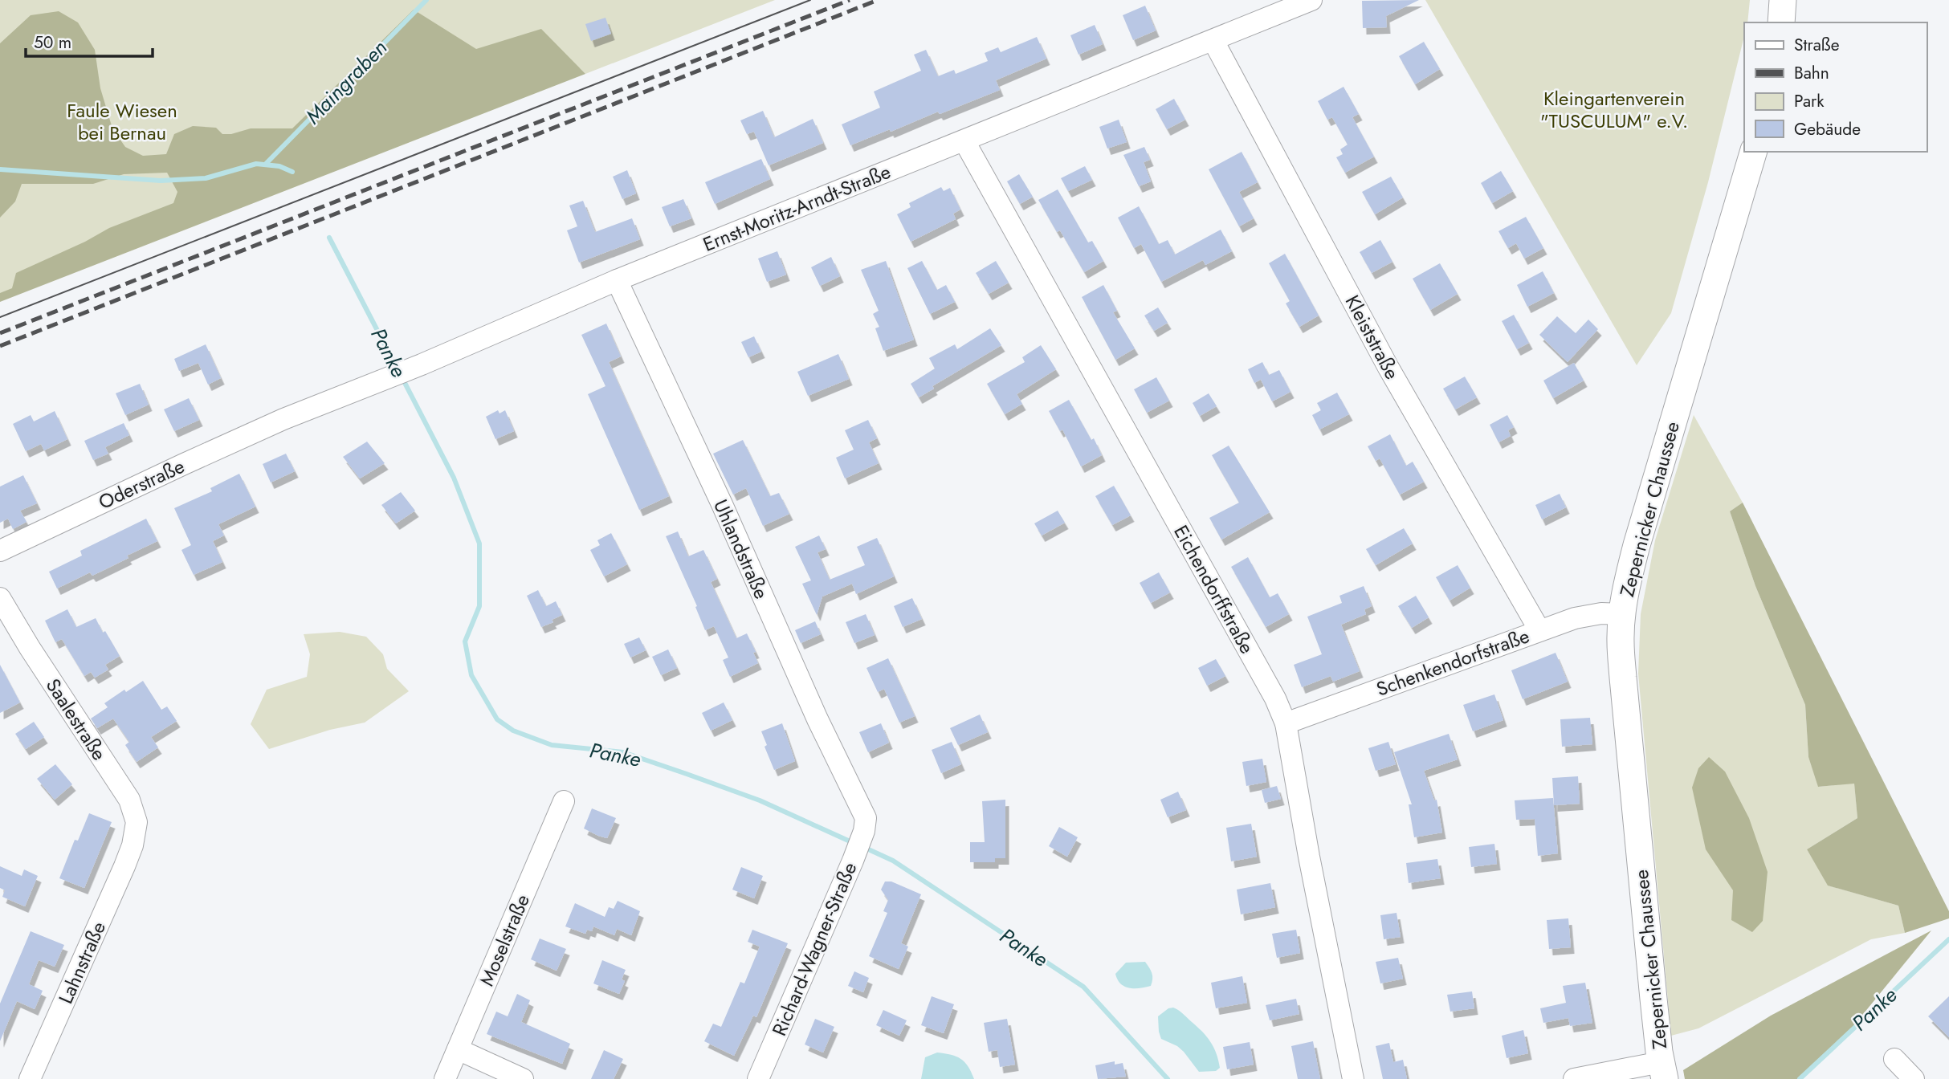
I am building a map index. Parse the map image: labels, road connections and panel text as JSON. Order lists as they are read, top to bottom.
{
  "streets": {
    "main road": ["Zepernicker Chaussee"],
    "street": [
      "Ernst-Moritz-Arndt-Straße",
      "Kleiststraße",
      "Oderstraße",
      "Uhlandstraße",
      "Eichendorffstraße",
      "Schenkendorfstraße",
      "Saalestraße",
      "Moselstraße",
      "Richard-Wagner-Straße",
      "Lahnstraße"
    ]
  },
  "crossings": [
    ["Ernst-Moritz-Arndt-Straße", "Kleiststraße"],
    ["Ernst-Moritz-Arndt-Straße", "Oderstraße"],
    ["Ernst-Moritz-Arndt-Straße", "Uhlandstraße"],
    ["Ernst-Moritz-Arndt-Straße", "Eichendorffstraße"],
    ["Kleiststraße", "Schenkendorfstraße"],
    ["Zepernicker Chaussee", "Schenkendorfstraße"],
    ["Uhlandstraße", "Richard-Wagner-Straße"],
    ["Eichendorffstraße", "Schenkendorfstraße"],
    ["Saalestraße", "Lahnstraße"]
  ],
  "water": ["Maingraben", "Panke"],
  "parks": ["Kleingartenverein \"TUSCULUM\" e.V.", "Faule Wiesen bei Bernau"],
  "legend": [
    "Straße",
    "Bahn",
    "Park",
    "Gebäude"
  ],
  "scale_bar": "50 m"
}
